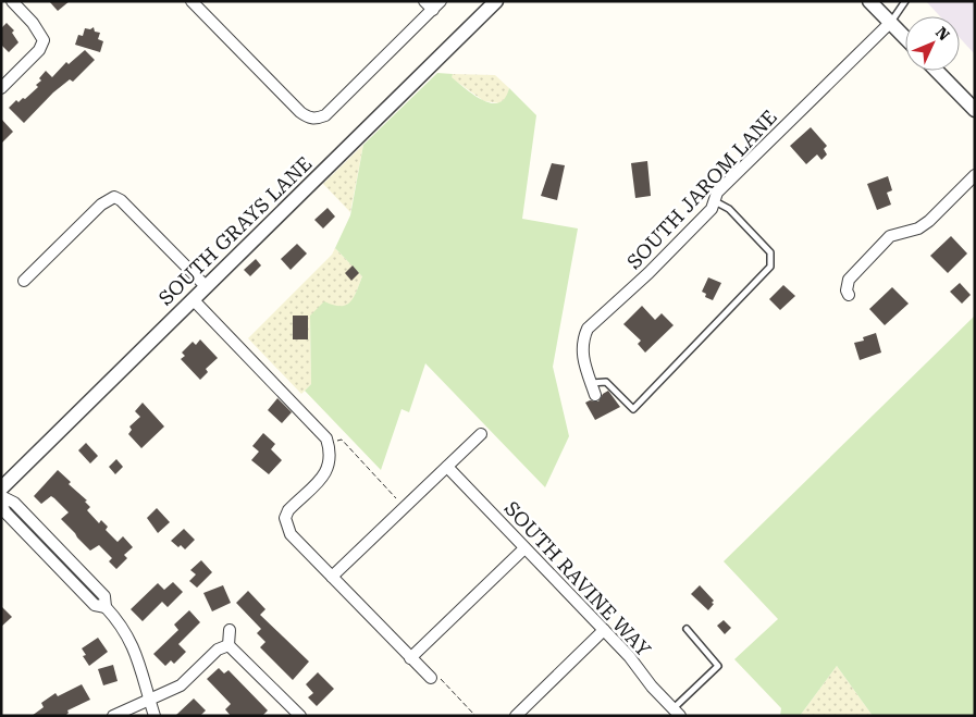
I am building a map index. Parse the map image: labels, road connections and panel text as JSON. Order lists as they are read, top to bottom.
{
  "streets": {
    "street": ["SOUTH JAROM LANE", "SOUTH GRAYS LANE", "SOUTH RAVINE WAY"]
  },
  "north": "top right"
}
